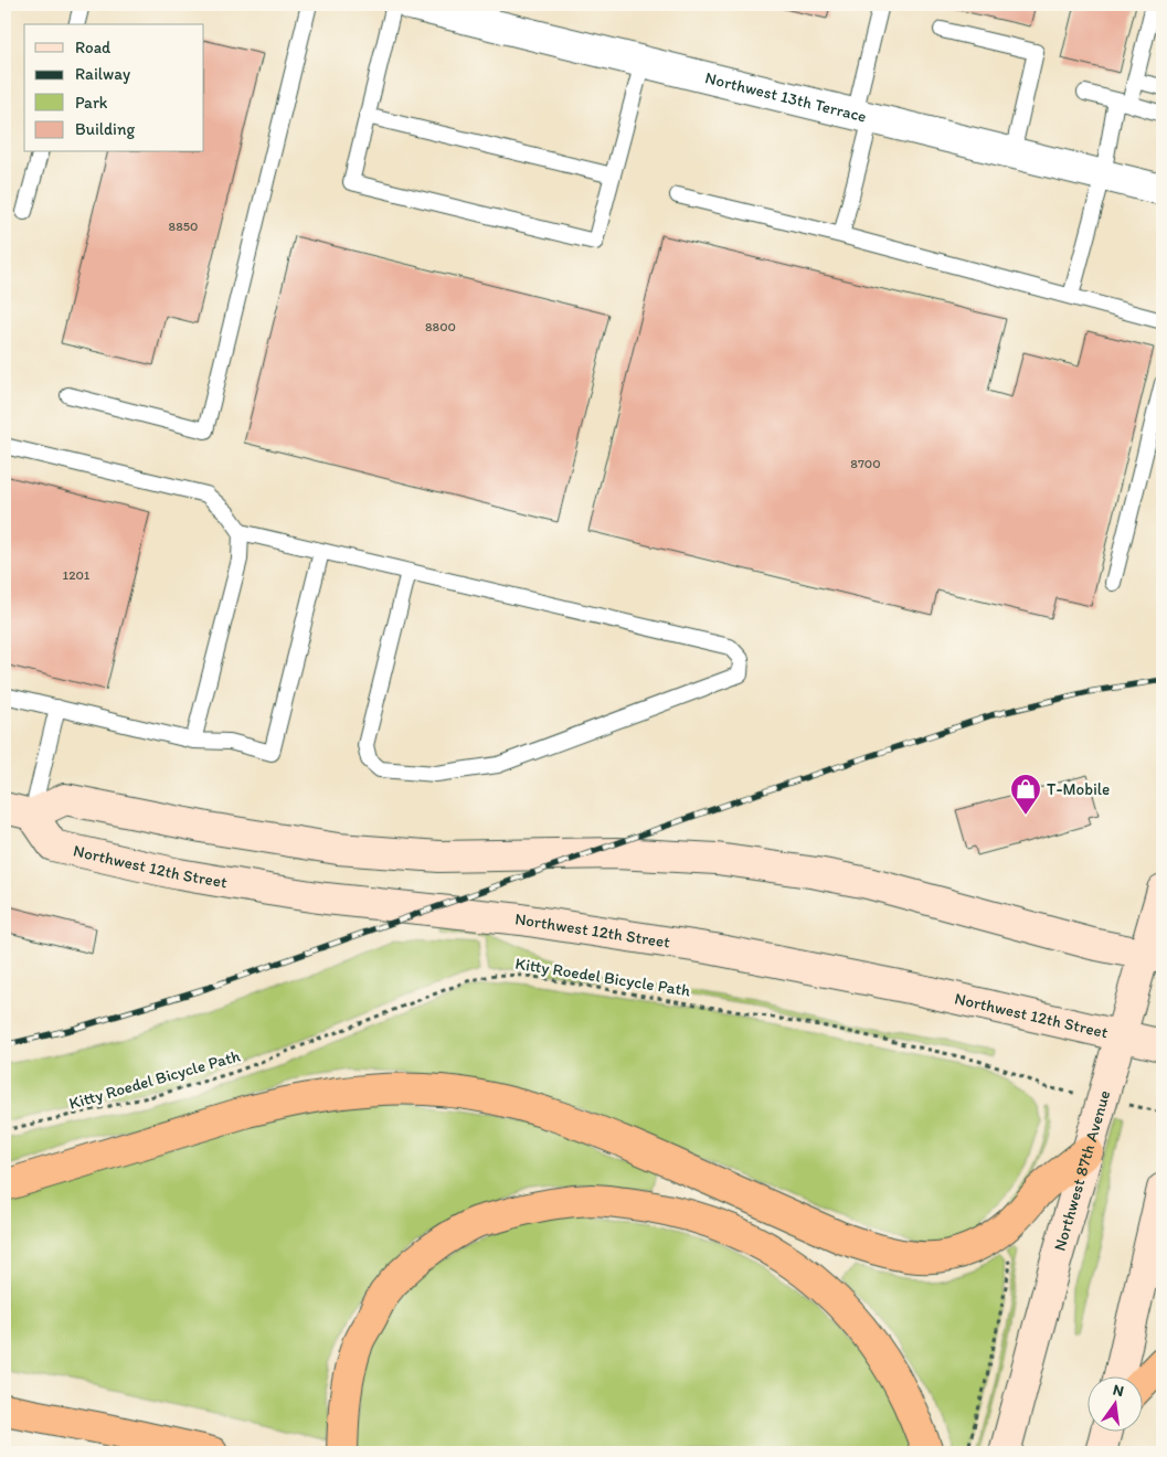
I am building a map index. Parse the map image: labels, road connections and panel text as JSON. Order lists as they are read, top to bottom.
{
  "streets": {
    "main road": ["Northwest 12th Street", "Northwest 87th Avenue"],
    "street": ["Northwest 13th Terrace"],
    "path": ["Kitty Roedel Bicycle Path"]
  },
  "crossings": [
    ["Northwest 12th Street", "Northwest 87th Avenue"]
  ],
  "places": {
    "shop": ["T-Mobile"]
  },
  "house_numbers": [
    "8850",
    "8800",
    "8700",
    "1201"
  ],
  "legend": [
    "Road",
    "Railway",
    "Park",
    "Building"
  ],
  "north": "top"
}
